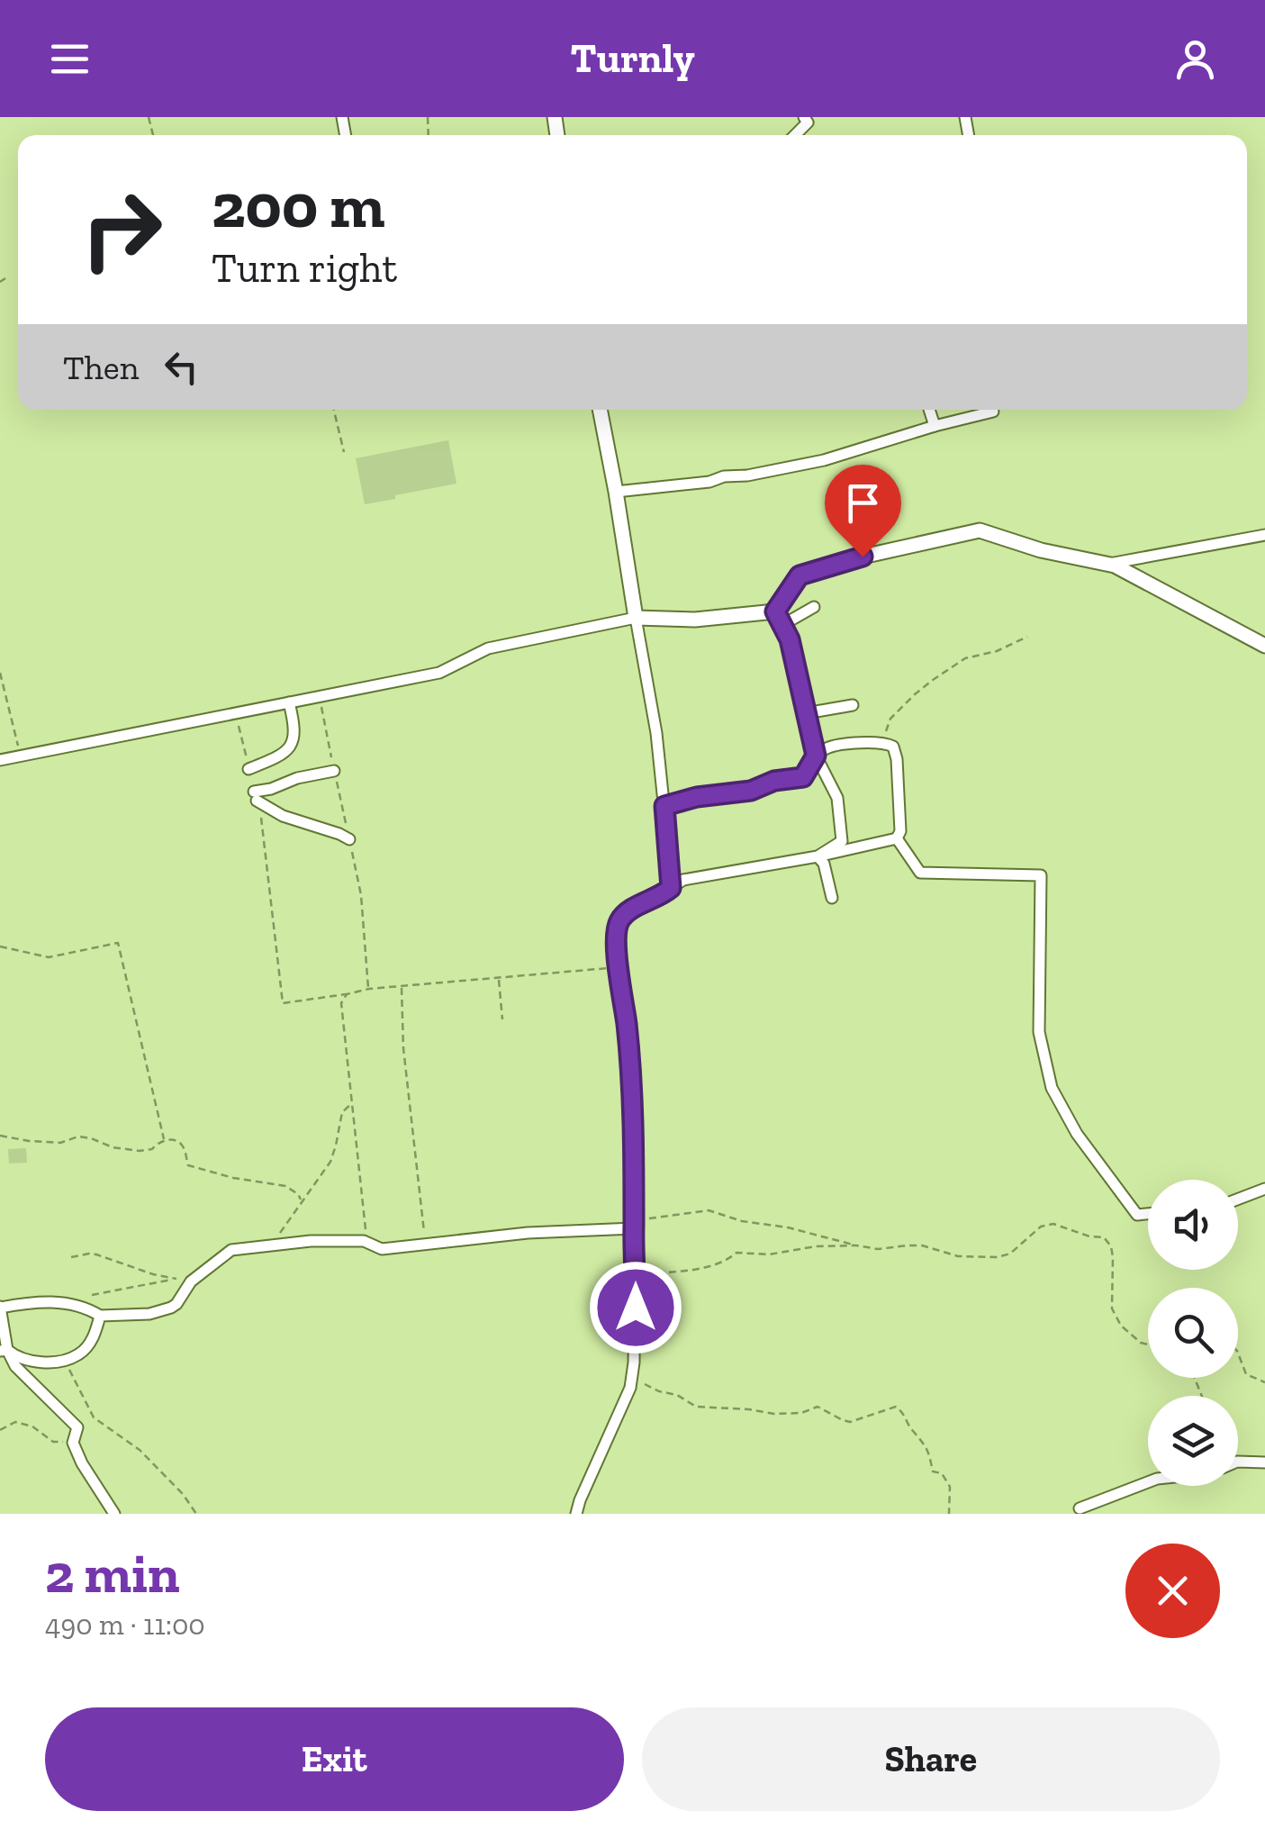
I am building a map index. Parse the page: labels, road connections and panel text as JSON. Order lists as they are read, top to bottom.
{
  "page": {
    "header": "Turnly",
    "turn": ["200 m", "Turn right"],
    "then": "Then",
    "heading": ["2 min", "490 m · 11:00"],
    "buttons": ["Exit", "Share"]
  }
}
